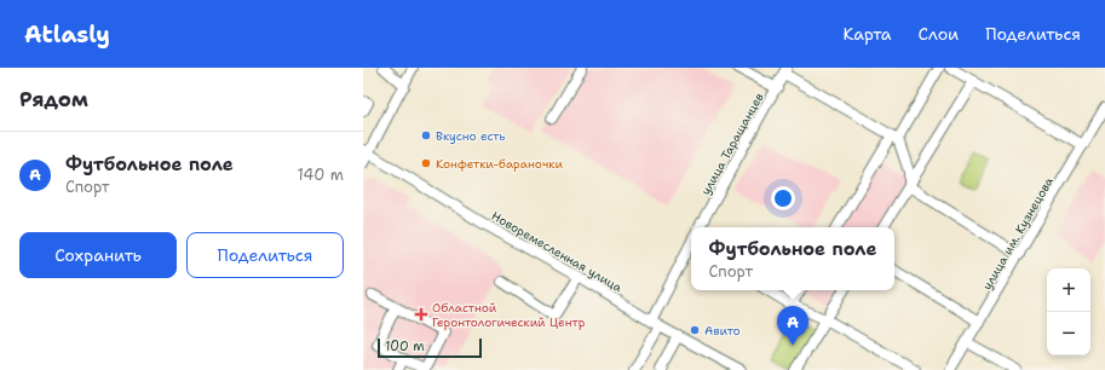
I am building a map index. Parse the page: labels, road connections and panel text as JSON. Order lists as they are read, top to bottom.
{
  "streets": {
    "street": ["улица Таращанцев", "улица им. Кузнецова", "Новоремесленная улица"]
  },
  "places": {
    "other": ["Вкусно есть", "Конфетки-бараночки", "Авито"],
    "health": ["Областной Геронтологический Центр"]
  },
  "scale_bar": "100 m",
  "page": {
    "header": "Atlasly",
    "nav": ["Карта", "Слои", "Поделиться"],
    "heading": "Рядом",
    "list": [
      {
        "mark": "A",
        "name": "Футбольное поле",
        "note": "Спорт",
        "value": "140 m"
      }
    ],
    "buttons": ["Сохранить", "Поделиться"],
    "popup": ["Футбольное поле", "Спорт"],
    "map_buttons": ["+", "−"],
    "pins": "A",
    "scale": "100 m"
  }
}
